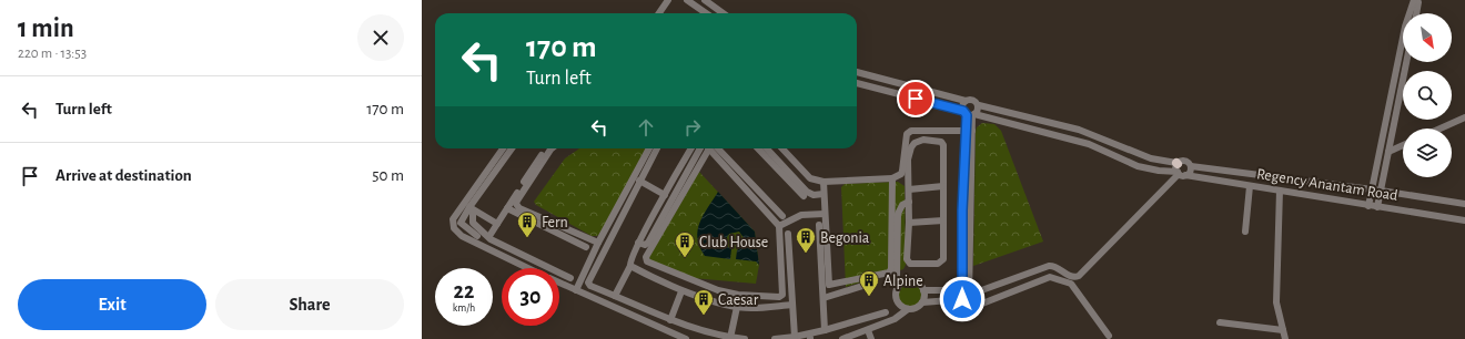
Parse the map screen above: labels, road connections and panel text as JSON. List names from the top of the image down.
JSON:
{
  "streets": {
    "street": ["Regency Anantam Road"]
  },
  "places": {
    "building": [
      "Fern",
      "Begonia",
      "Club House",
      "Alpine",
      "Caesar"
    ]
  },
  "north": "bottom right",
  "page": {
    "heading": ["1 min", "220 m · 13:53"],
    "turn": ["170 m", "Turn left"],
    "list": [
      {
        "name": "Turn left",
        "value": "170 m"
      },
      {
        "name": "Arrive at destination",
        "value": "50 m"
      }
    ],
    "speed": "22 km/h",
    "limit": "30",
    "buttons": ["Exit", "Share"]
  }
}
